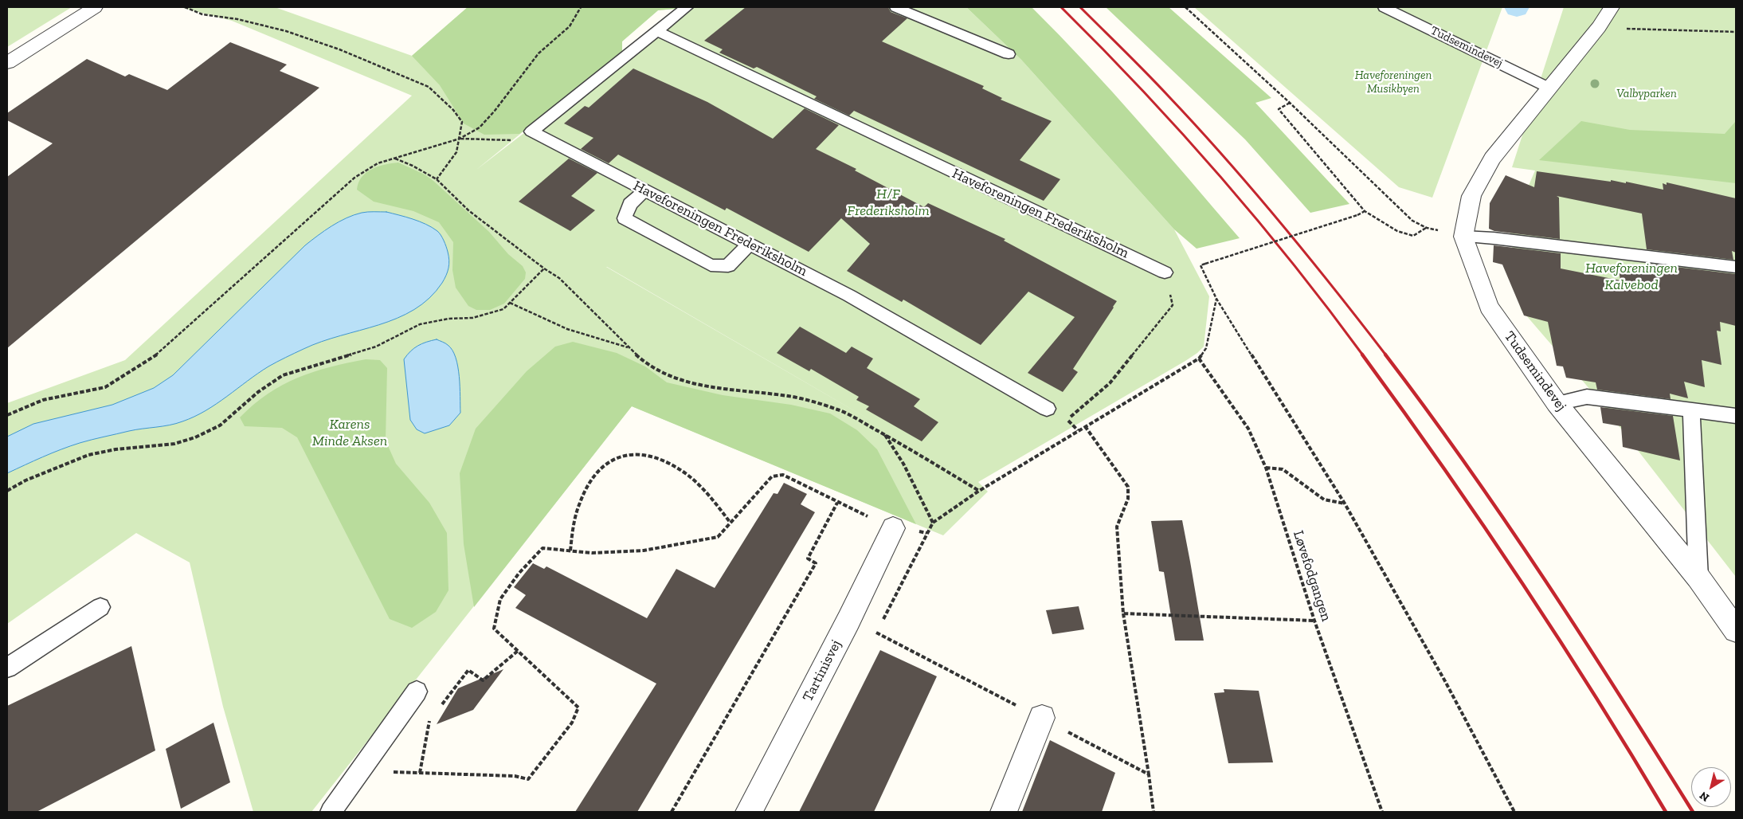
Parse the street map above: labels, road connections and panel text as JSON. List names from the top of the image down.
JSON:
{
  "streets": {
    "street": ["Tudsemindevej", "Tartinisvej"],
    "lane": ["Haveforeningen Frederiksholm"],
    "path": ["Løvefodgangen"]
  },
  "parks": [
    "Haveforeningen Musikbyen",
    "Valbyparken",
    "H/F Frederiksholm",
    "Haveforeningen Kalvebod",
    "Karens Minde Aksen"
  ],
  "north": "bottom left"
}
